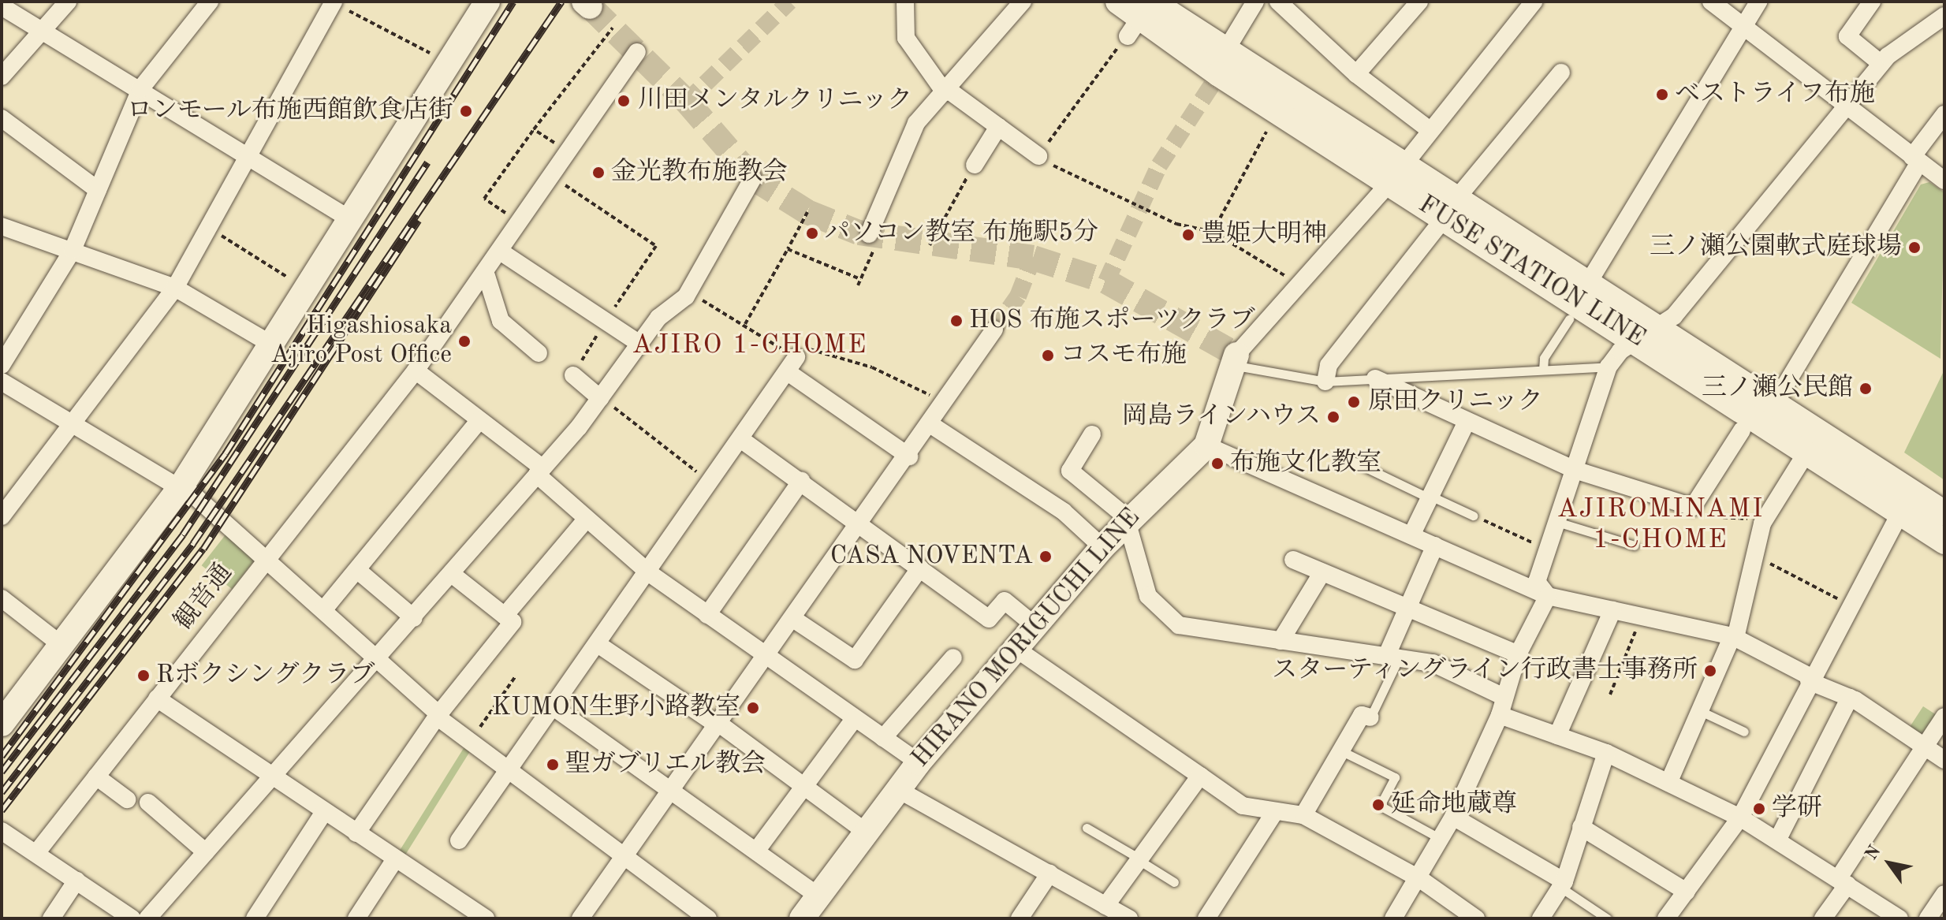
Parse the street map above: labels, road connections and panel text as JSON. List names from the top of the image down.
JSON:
{
  "streets": {
    "main road": ["FUSE STATION LINE", "HIRANO MORIGUCHI LINE"],
    "street": ["観音通"]
  },
  "districts": ["AJIRO 1-CHOME", "AJIROMINAMI 1-CHOME"],
  "places": [
    "ベストライフ布施",
    "川田メンタルクリニック",
    "ロンモール布施西館飲食店街",
    "金光教布施教会",
    "パソコン教室 布施駅5分",
    "豊姫大明神",
    "三ノ瀬公園軟式庭球場",
    "HOS 布施スポーツクラブ",
    "Higashiosaka Ajiro Post Office",
    "コスモ布施",
    "三ノ瀬公民館",
    "原田クリニック",
    "岡島ラインハウス",
    "布施文化教室",
    "CASA NOVENTA",
    "スターティングライン行政書士事務所",
    "Rボクシングクラブ",
    "KUMON生野小路教室",
    "聖ガブリエル教会",
    "延命地蔵尊",
    "学研"
  ],
  "north": "top left"
}
